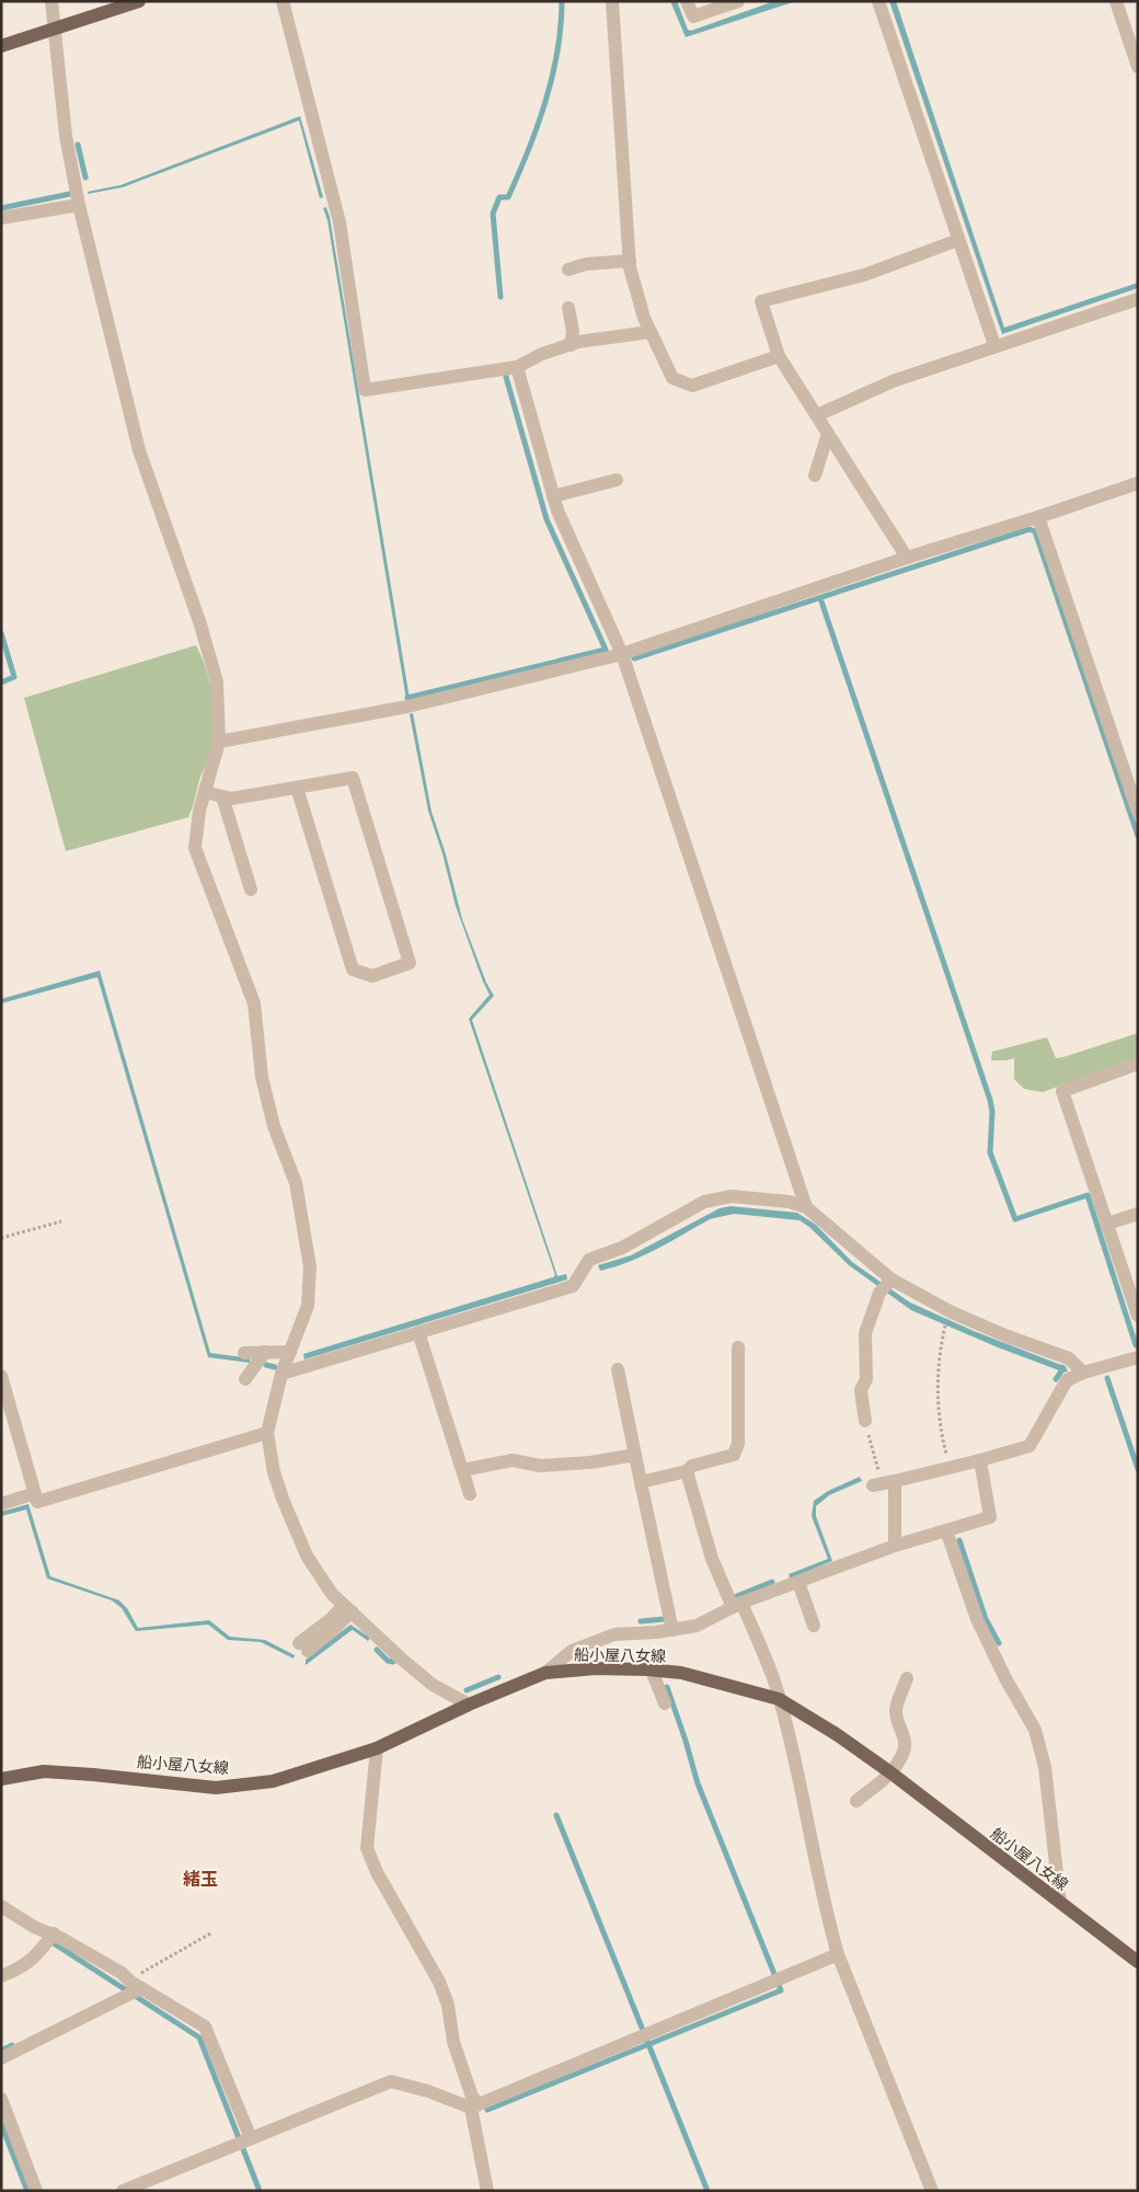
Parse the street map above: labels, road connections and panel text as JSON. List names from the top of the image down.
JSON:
{
  "streets": {
    "main road": ["船小屋八女線"]
  },
  "districts": ["緒玉"]
}
